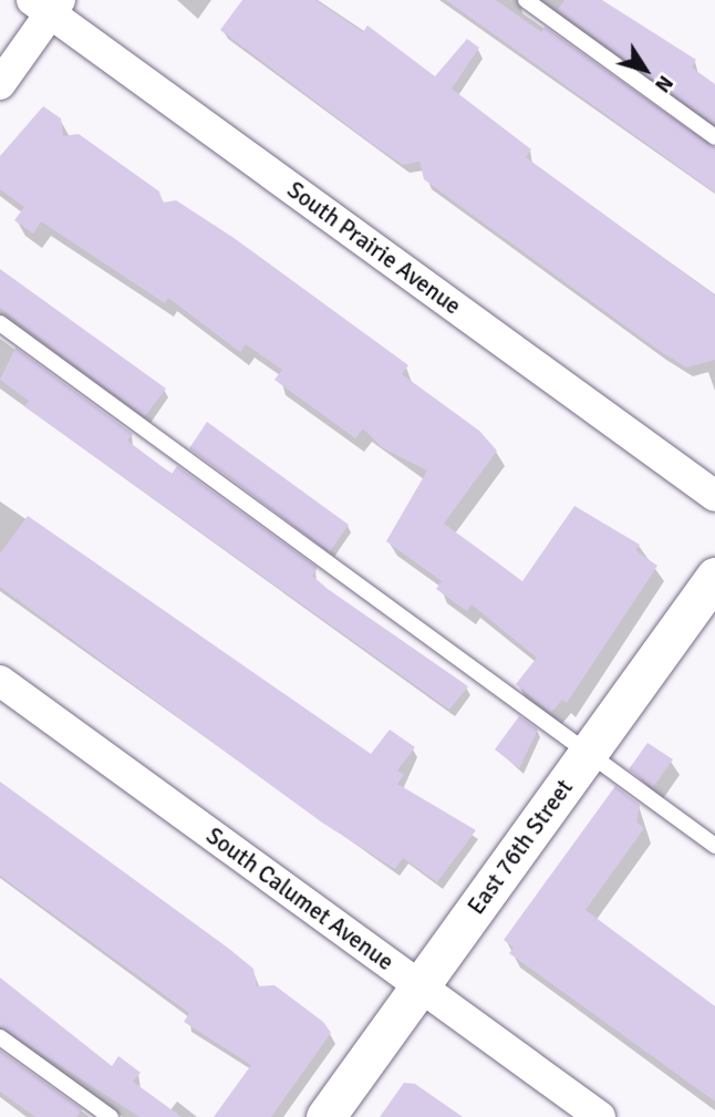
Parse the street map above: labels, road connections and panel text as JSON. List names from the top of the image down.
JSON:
{
  "streets": {
    "street": ["South Prairie Avenue", "East 76th Street", "South Calumet Avenue"]
  },
  "crossings": [
    ["East 76th Street", "South Calumet Avenue"]
  ],
  "north": "bottom right"
}
